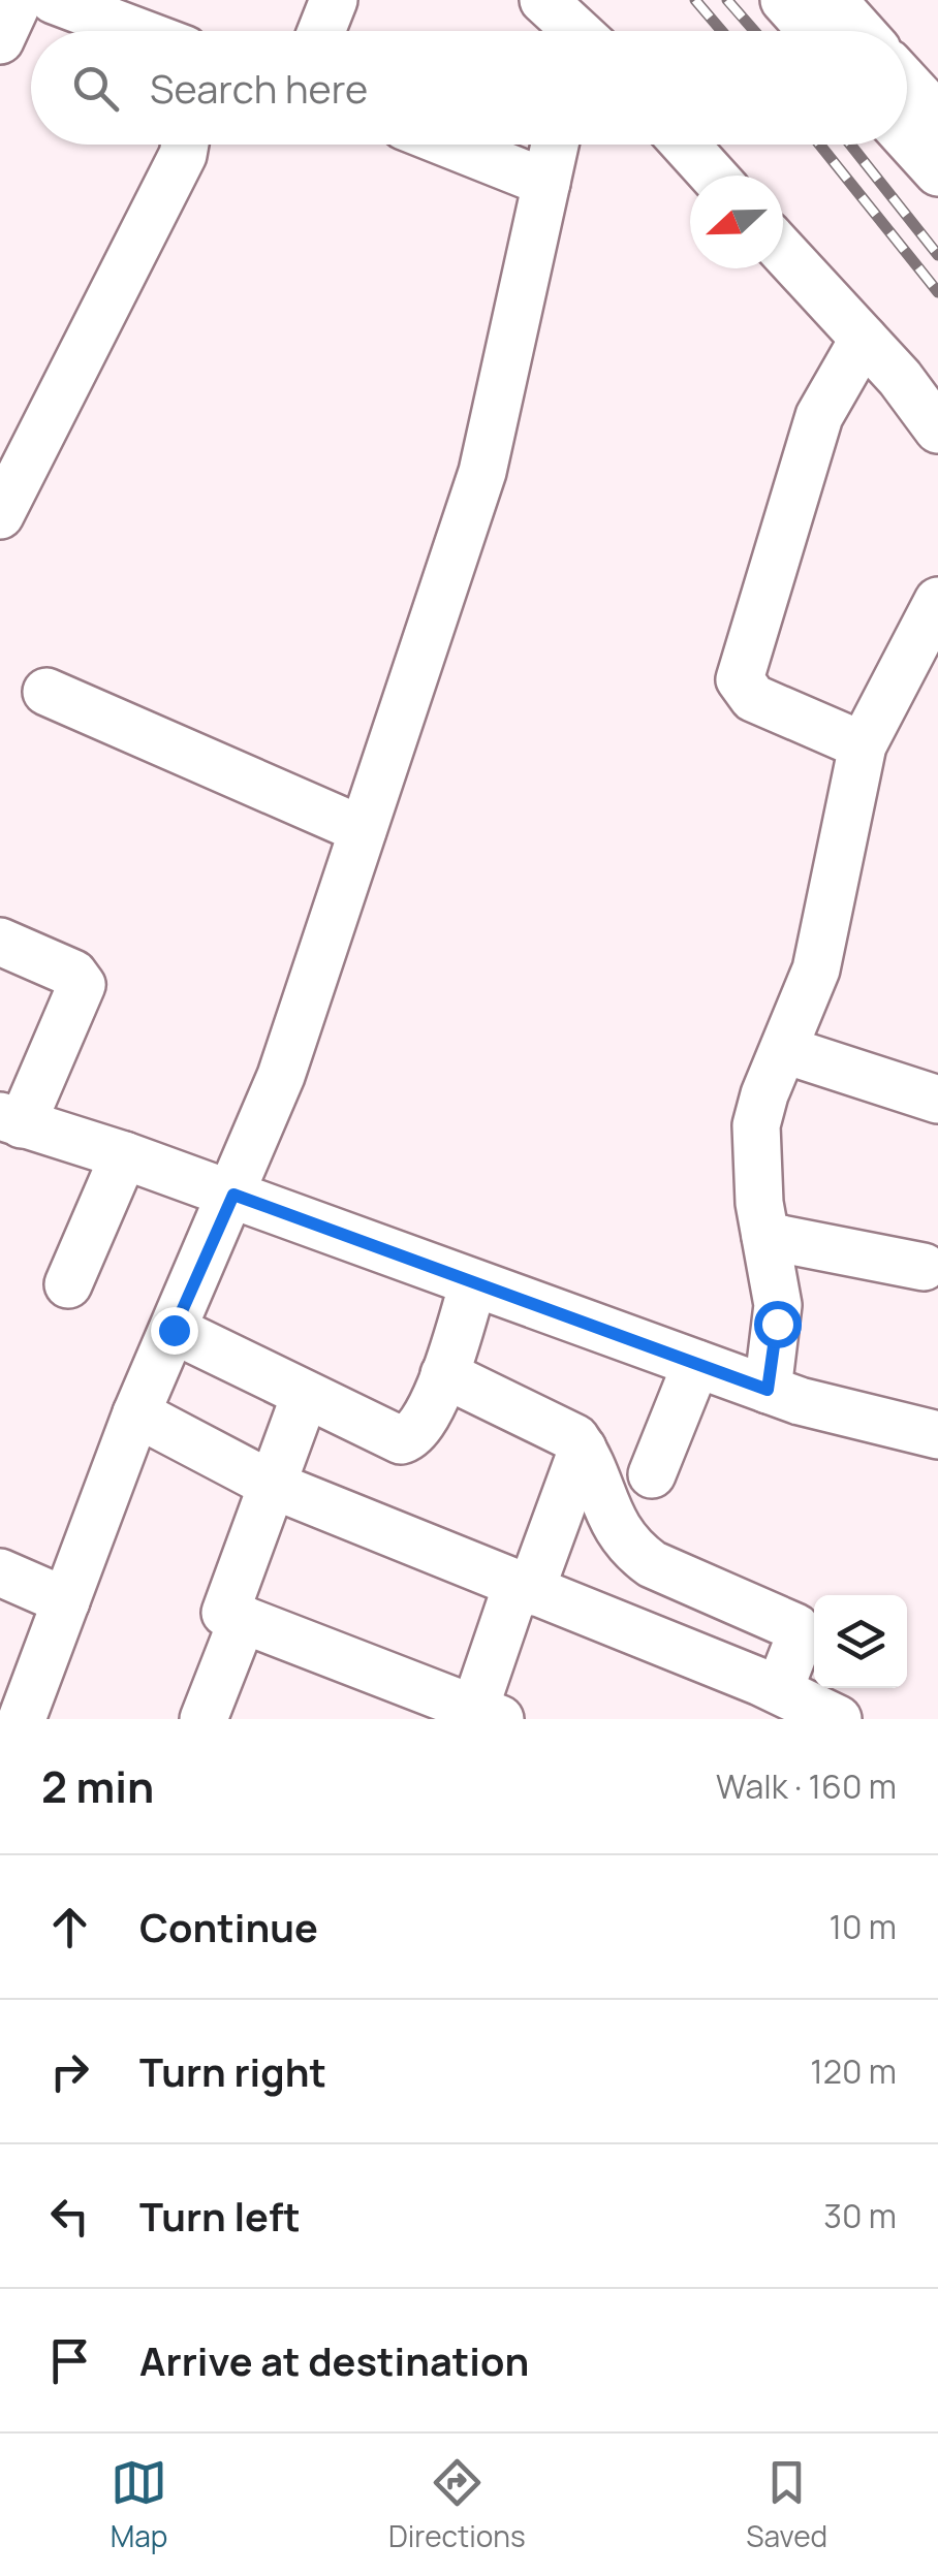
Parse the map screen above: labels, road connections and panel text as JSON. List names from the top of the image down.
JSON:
{
  "north": "left",
  "page": {
    "search": "Search here",
    "heading": ["2 min", "Walk · 160 m"],
    "list": [
      ["Continue", "10 m"],
      ["Turn right", "120 m"],
      ["Turn left", "30 m"],
      "Arrive at destination"
    ],
    "nav": ["Map", "Directions", "Saved"]
  }
}
